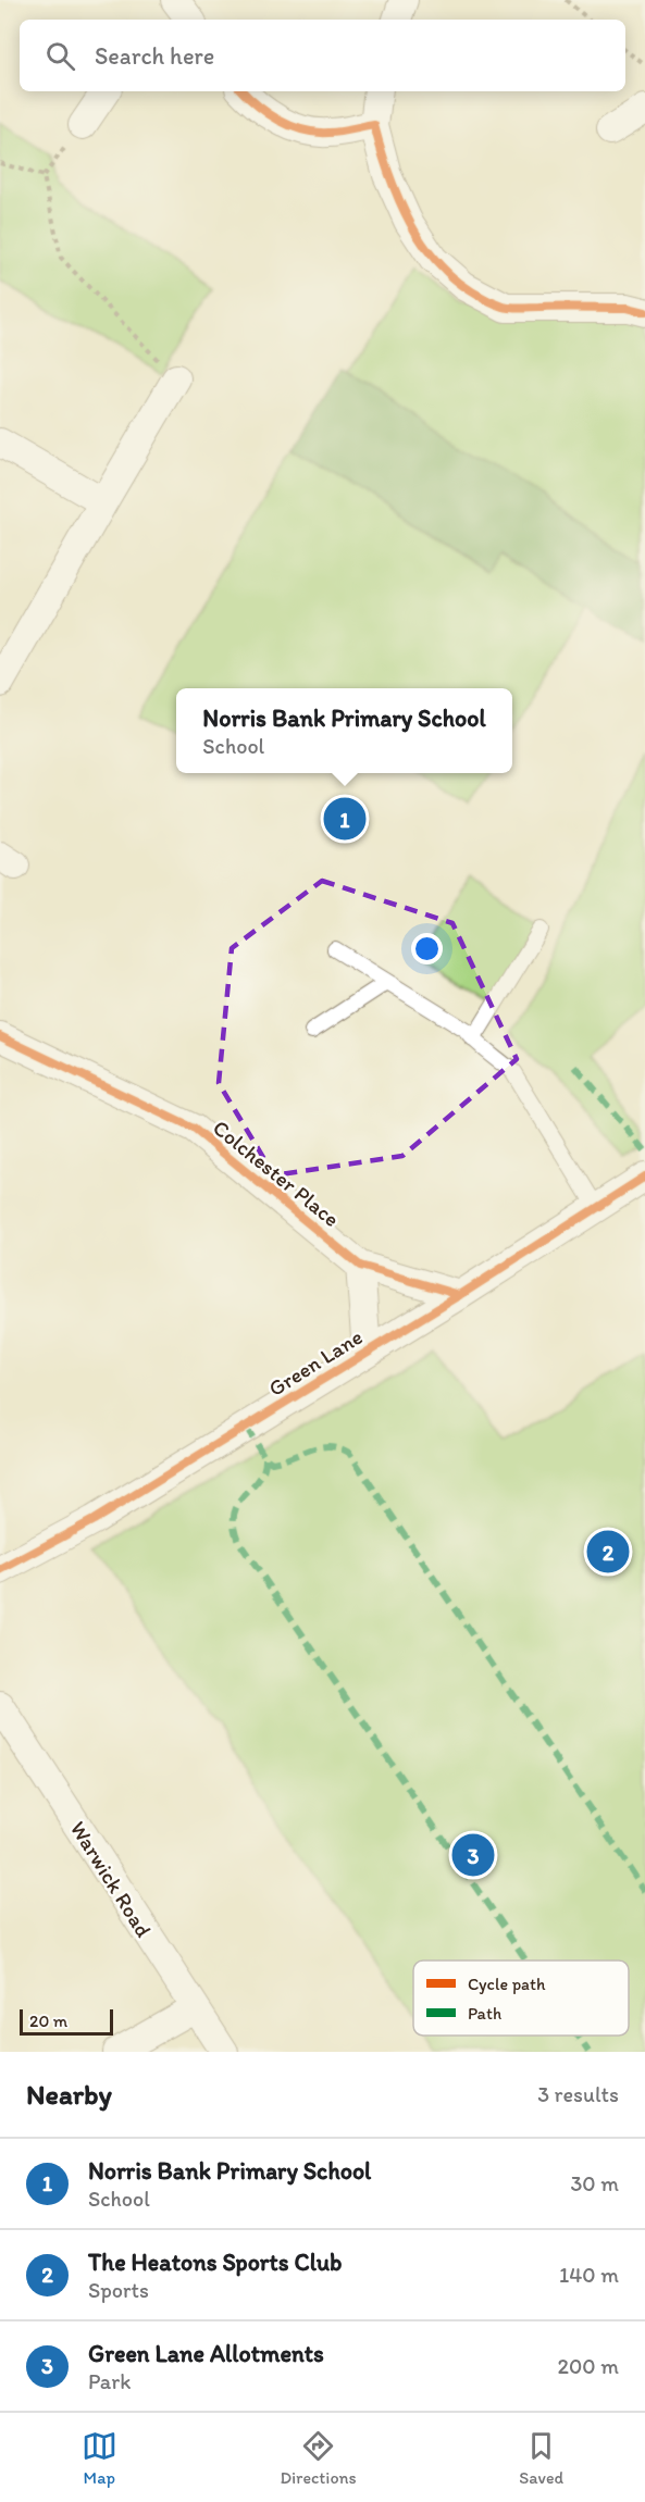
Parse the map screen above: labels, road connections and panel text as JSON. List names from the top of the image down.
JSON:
{
  "streets": {
    "street": ["Colchester Place", "Green Lane", "Warwick Road"]
  },
  "crossings": [
    ["Colchester Place", "Green Lane"]
  ],
  "legend": ["Cycle path", "Path"],
  "scale_bar": "20 m",
  "page": {
    "search": "Search here",
    "popup": ["Norris Bank Primary School", "School"],
    "pins": ["1", "2", "3"],
    "scale": "20 m",
    "heading": ["Nearby", "3 results"],
    "list": [
      {
        "mark": "1",
        "name": "Norris Bank Primary School",
        "note": "School",
        "value": "30 m"
      },
      {
        "mark": "2",
        "name": "The Heatons Sports Club",
        "note": "Sports",
        "value": "140 m"
      },
      {
        "mark": "3",
        "name": "Green Lane Allotments",
        "note": "Park",
        "value": "200 m"
      }
    ],
    "nav": ["Map", "Directions", "Saved"]
  }
}
